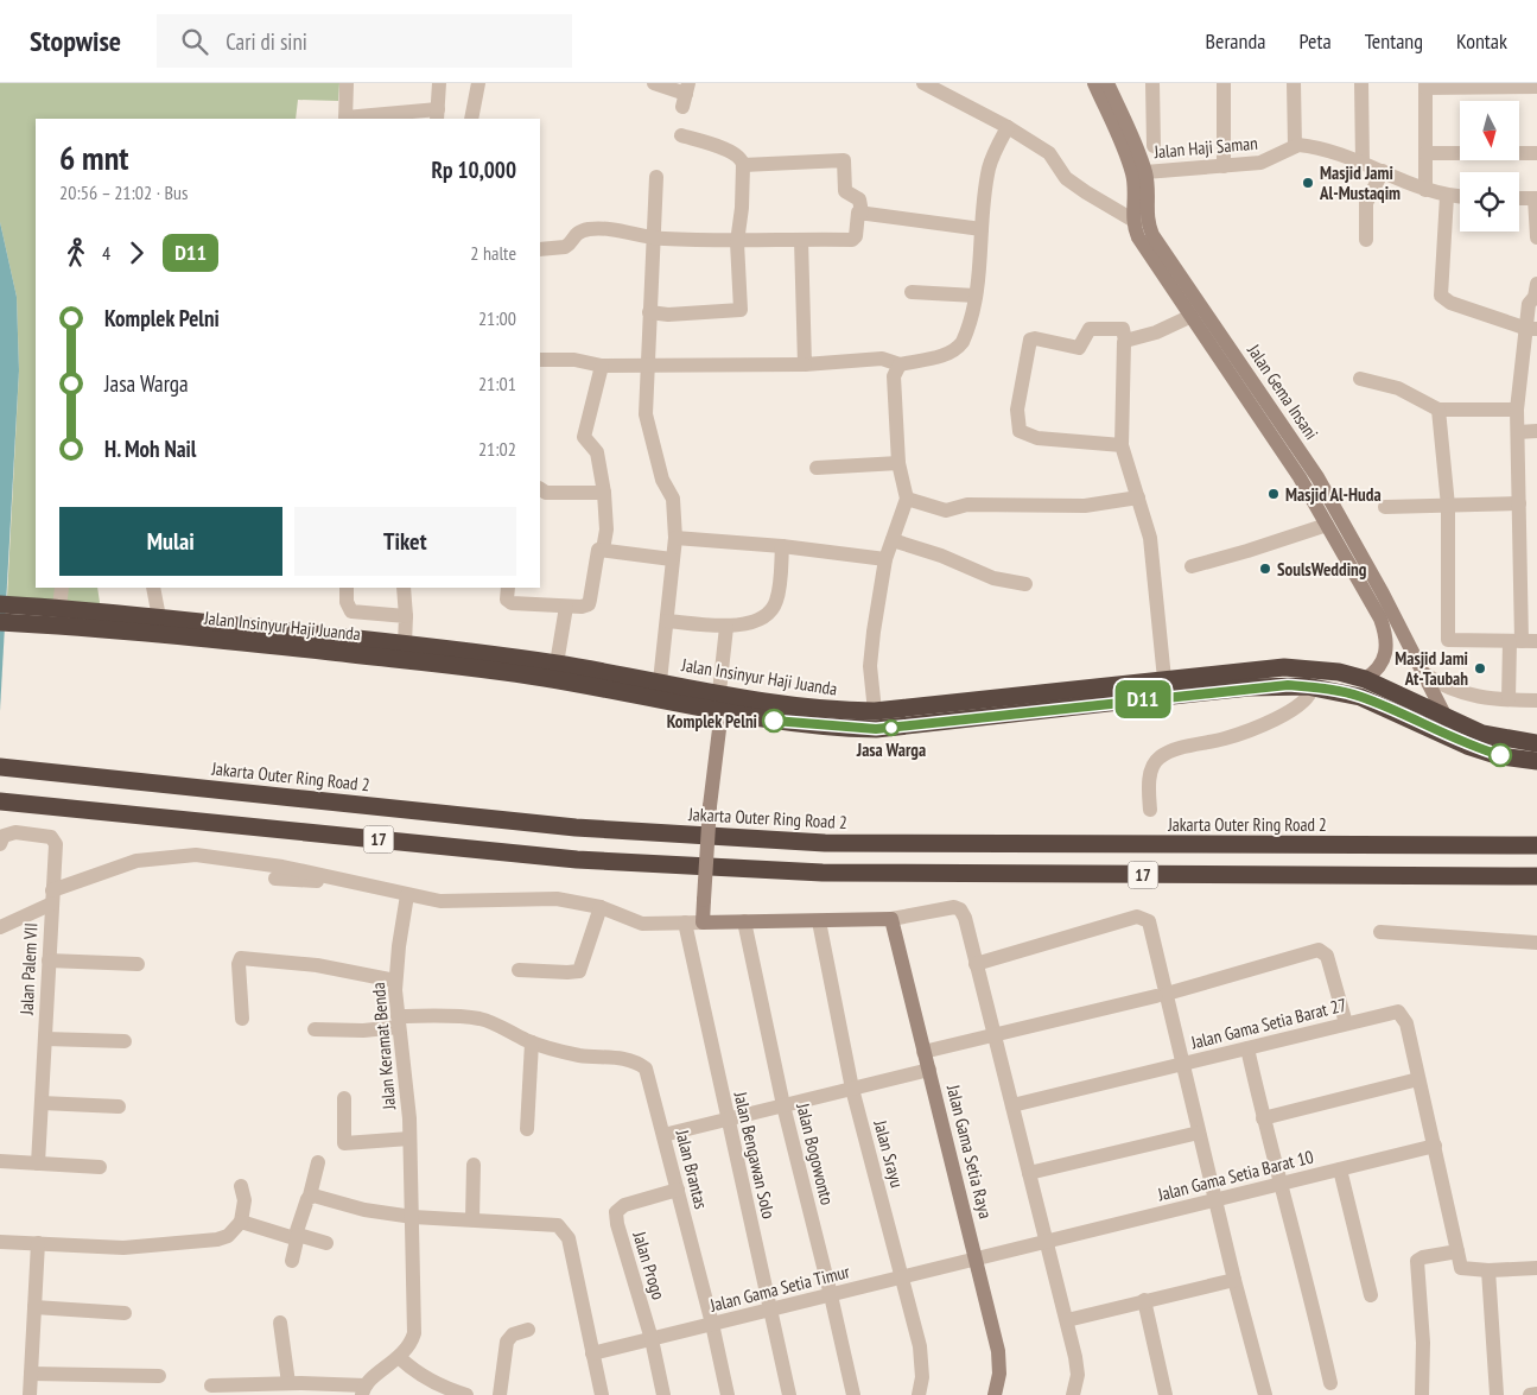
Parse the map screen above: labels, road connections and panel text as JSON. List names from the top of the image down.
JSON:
{
  "streets": {
    "highway": ["Jalan Insinyur Haji Juanda", "Jakarta Outer Ring Road 2", "17"],
    "street": [
      "Jalan Haji Saman",
      "Jalan Gema Insani",
      "Jalan Palem VII",
      "Jalan Gama Setia Barat 27",
      "Jalan Keramat Benda",
      "Jalan Gama Setia Raya",
      "Jalan Bogowonto",
      "Jalan Srayu",
      "Jalan Bengawan Solo",
      "Jalan Brantas",
      "Jalan Gama Setia Barat 10",
      "Jalan Progo",
      "Jalan Gama Setia Timur"
    ]
  },
  "crossings": [
    ["Jalan Gema Insani", "Jalan Insinyur Haji Juanda"],
    ["Jalan Gama Setia Barat 27", "Jalan Gama Setia Barat 10"],
    ["Jalan Gama Setia Raya", "Jalan Gama Setia Barat 10"],
    ["Jalan Gama Setia Raya", "Jalan Gama Setia Timur"],
    ["Jalan Bogowonto", "Jalan Gama Setia Timur"],
    ["Jalan Srayu", "Jalan Gama Setia Timur"],
    ["Jalan Bengawan Solo", "Jalan Gama Setia Timur"],
    ["Jalan Brantas", "Jalan Progo"],
    ["Jalan Brantas", "Jalan Gama Setia Timur"],
    ["Jalan Gama Setia Barat 10", "Jalan Gama Setia Timur"],
    ["Jalan Progo", "Jalan Gama Setia Timur"]
  ],
  "places": [
    "Masjid Jami Al-Mustaqim",
    "Masjid Al-Huda",
    "SoulsWedding",
    "Masjid Jami At-Taubah",
    "Komplek Pelni",
    "Jasa Warga"
  ],
  "lines": ["bus line D11"],
  "north": "bottom",
  "page": {
    "header": "Stopwise",
    "search": "Cari di sini",
    "nav": [
      "Beranda",
      "Peta",
      "Tentang",
      "Kontak"
    ],
    "on_map": "D11",
    "heading": ["6 mnt", "20:56 – 21:02 · Bus", "Rp 10,000"],
    "legs": ["4", "D11", "2 halte"],
    "list": [
      {
        "name": "Komplek Pelni",
        "value": "21:00"
      },
      {
        "name": "Jasa Warga",
        "value": "21:01"
      },
      {
        "name": "H. Moh Nail",
        "value": "21:02"
      }
    ],
    "buttons": ["Mulai", "Tiket"]
  }
}
